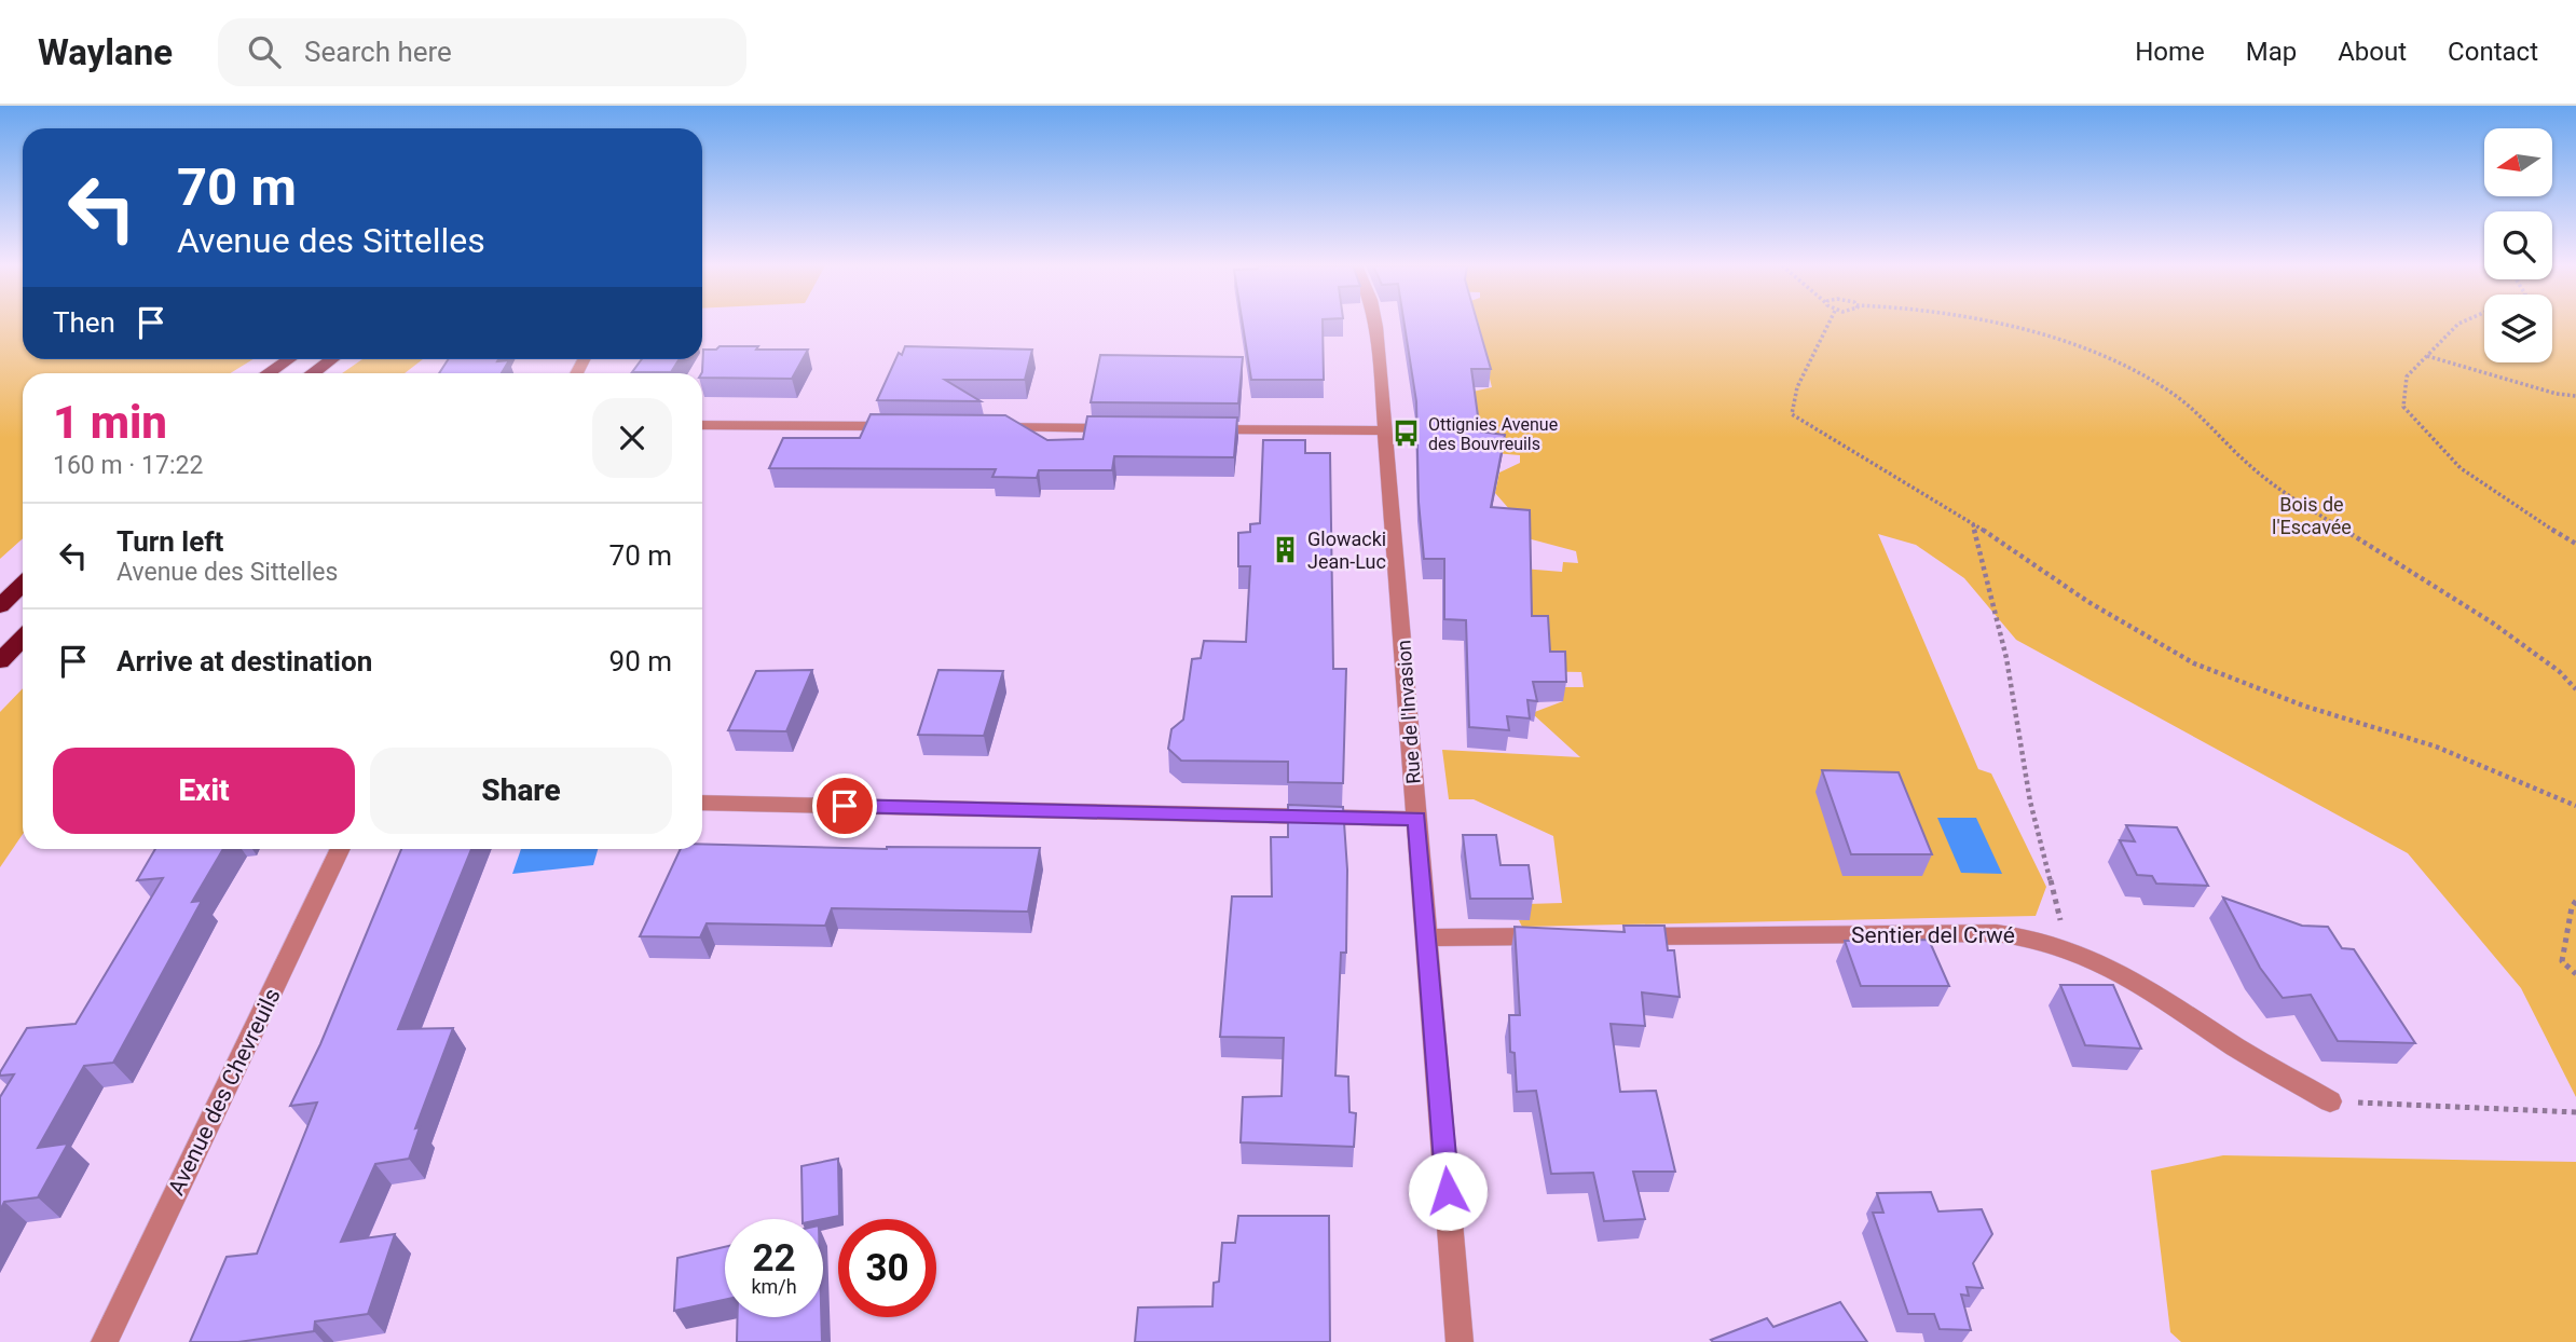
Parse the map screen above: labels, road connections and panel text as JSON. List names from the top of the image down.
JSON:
{
  "streets": {
    "street": ["Rue de l'Invasion", "Sentier del Crwé", "Avenue des Chevreuils"]
  },
  "parks": ["Bois de l'Escavée"],
  "places": {
    "bus stop": ["Ottignies Avenue des Bouvreuils"],
    "building": ["Glowacki Jean-Luc"]
  },
  "north": "left",
  "page": {
    "header": "Waylane",
    "search": "Search here",
    "nav": [
      "Home",
      "Map",
      "About",
      "Contact"
    ],
    "turn": ["70 m", "Avenue des Sittelles"],
    "then": "Then",
    "heading": ["1 min", "160 m · 17:22"],
    "list": [
      {
        "name": "Turn left",
        "note": "Avenue des Sittelles",
        "value": "70 m"
      },
      {
        "name": "Arrive at destination",
        "value": "90 m"
      }
    ],
    "buttons": ["Exit", "Share"],
    "speed": "22 km/h",
    "limit": "30"
  }
}
